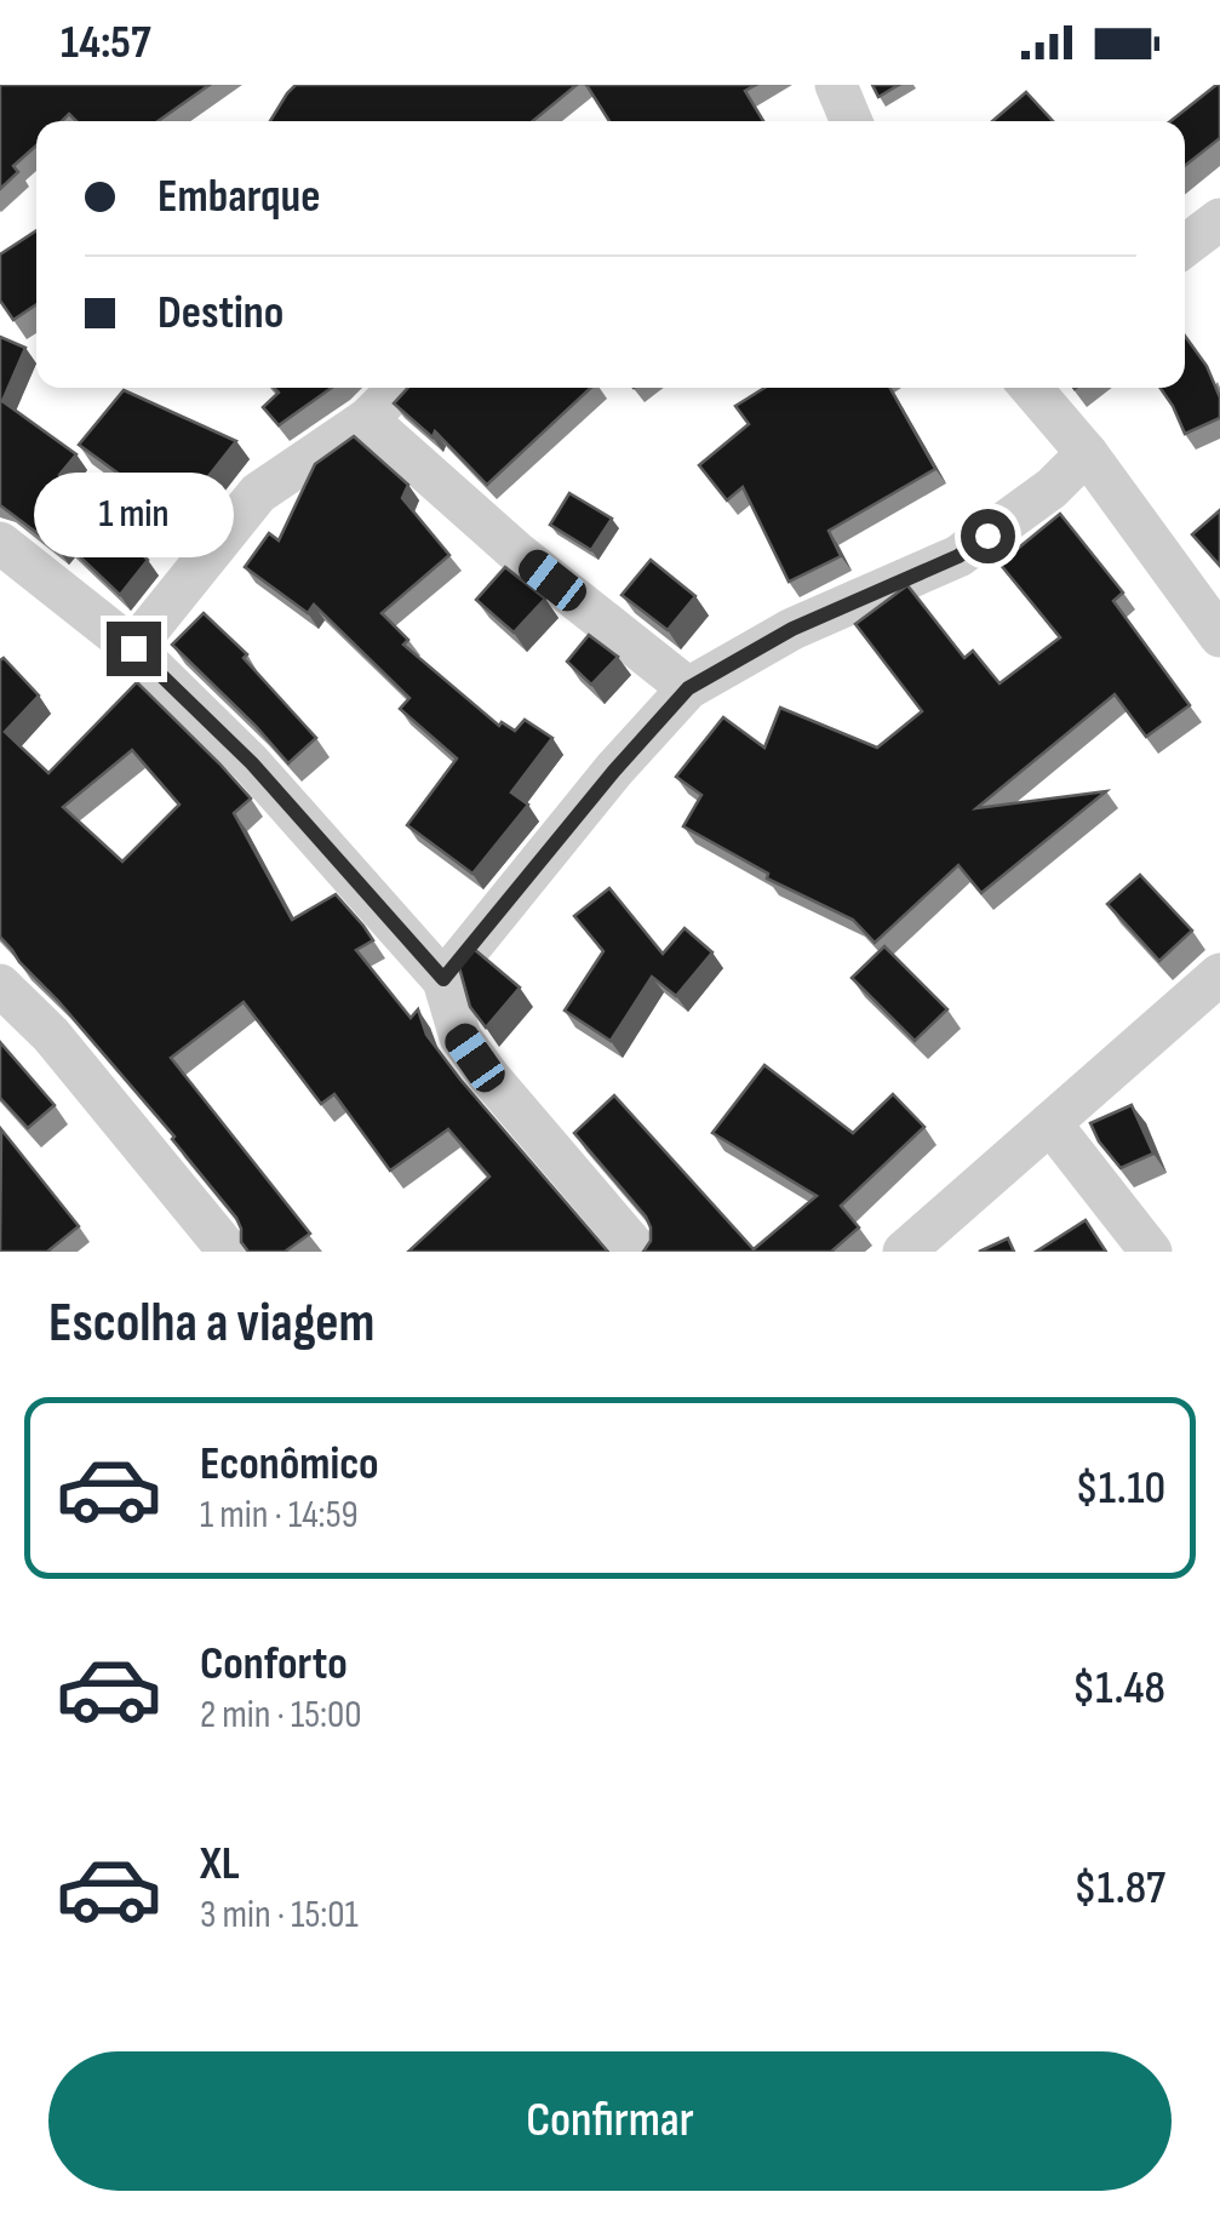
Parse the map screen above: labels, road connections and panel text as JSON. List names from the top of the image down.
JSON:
{
  "page": {
    "status": "14:57",
    "banner": ["Embarque", "Destino"],
    "bubble": "1 min",
    "heading": "Escolha a viagem",
    "list": [
      {
        "name": "Econômico",
        "note": "1 min · 14:59",
        "value": "$1.10"
      },
      {
        "name": "Conforto",
        "note": "2 min · 15:00",
        "value": "$1.48"
      },
      {
        "name": "XL",
        "note": "3 min · 15:01",
        "value": "$1.87"
      }
    ],
    "buttons": "Confirmar"
  }
}
